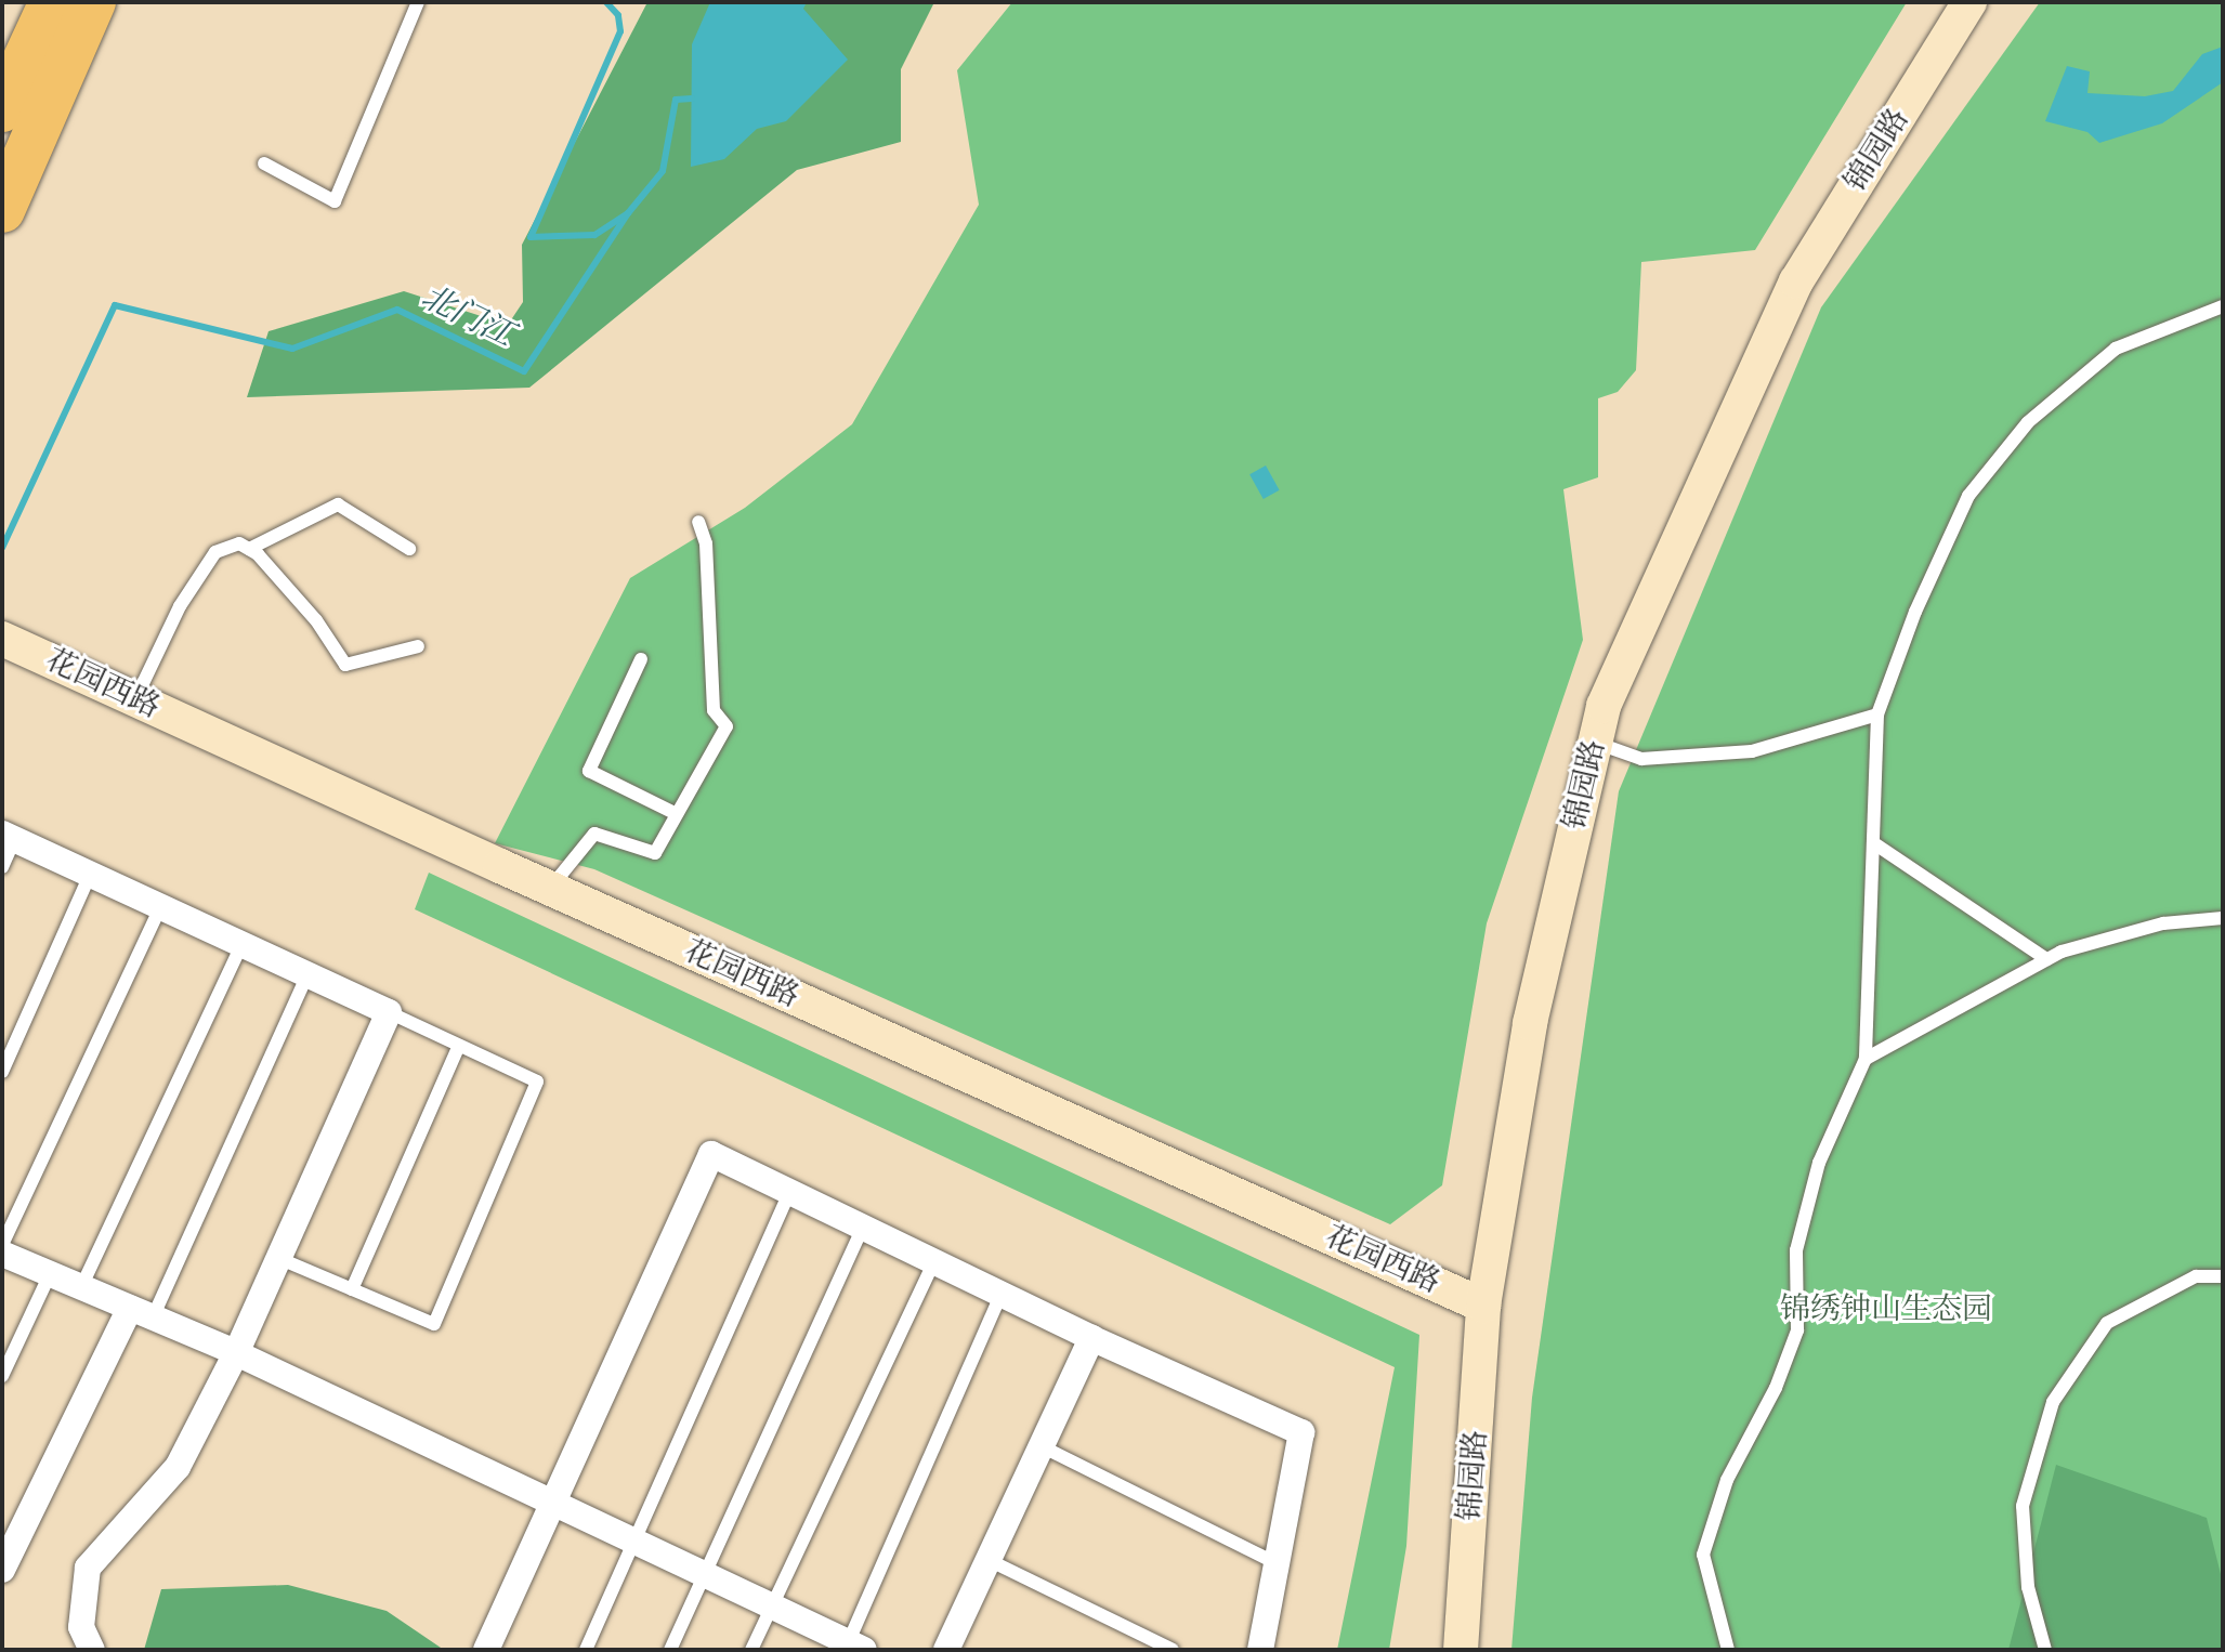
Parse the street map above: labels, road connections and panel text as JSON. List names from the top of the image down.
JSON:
{
  "streets": {
    "street": ["锦园路", "花园西路"]
  },
  "crossings": [
    ["锦园路", "花园西路"]
  ],
  "water": ["北门江"],
  "parks": ["锦绣钟山生态园"]
}
